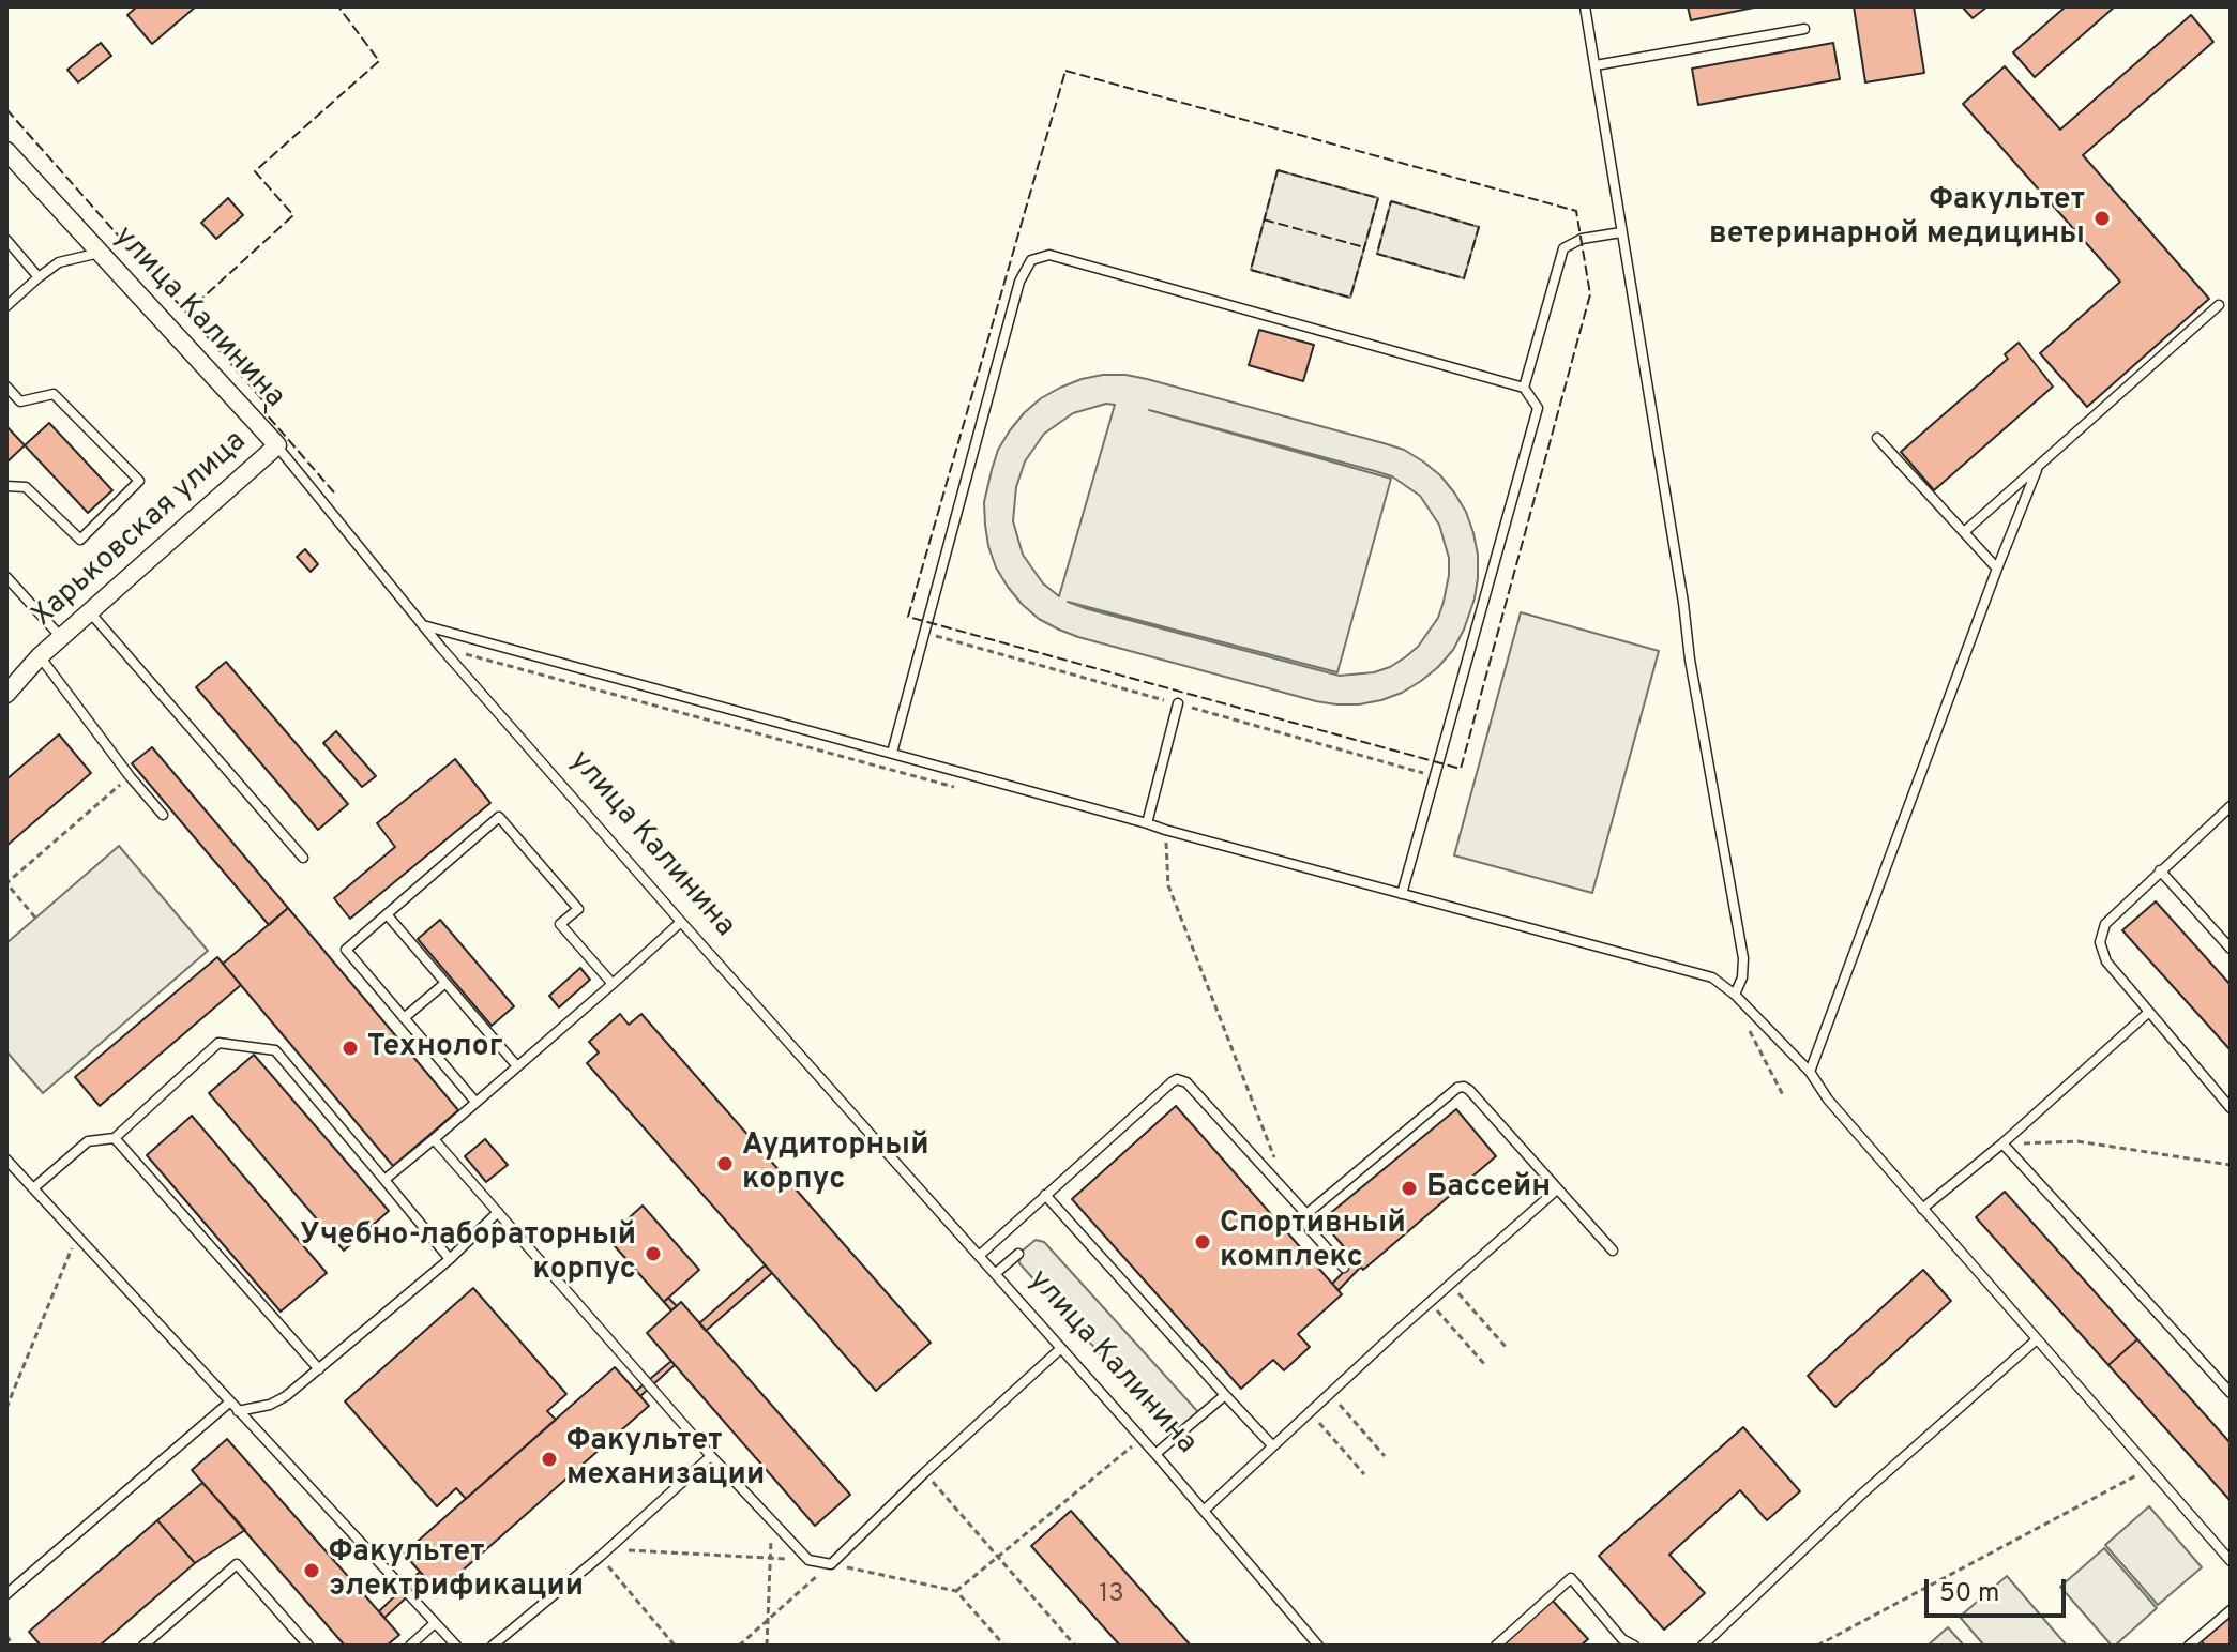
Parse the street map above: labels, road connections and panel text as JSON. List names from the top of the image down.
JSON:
{
  "streets": {
    "street": ["улица Калинина", "Харьковская улица"]
  },
  "crossings": [
    ["улица Калинина", "Харьковская улица"]
  ],
  "places": [
    "Факультет ветеринарной медицины",
    "Технолог",
    "Аудиторный корпус",
    "Бассейн",
    "Спортивный комплекс",
    "Учебно-лабораторный корпус",
    "Факультет механизации",
    "Факультет электрификации"
  ],
  "house_numbers": ["13"],
  "scale_bar": "50 m"
}
